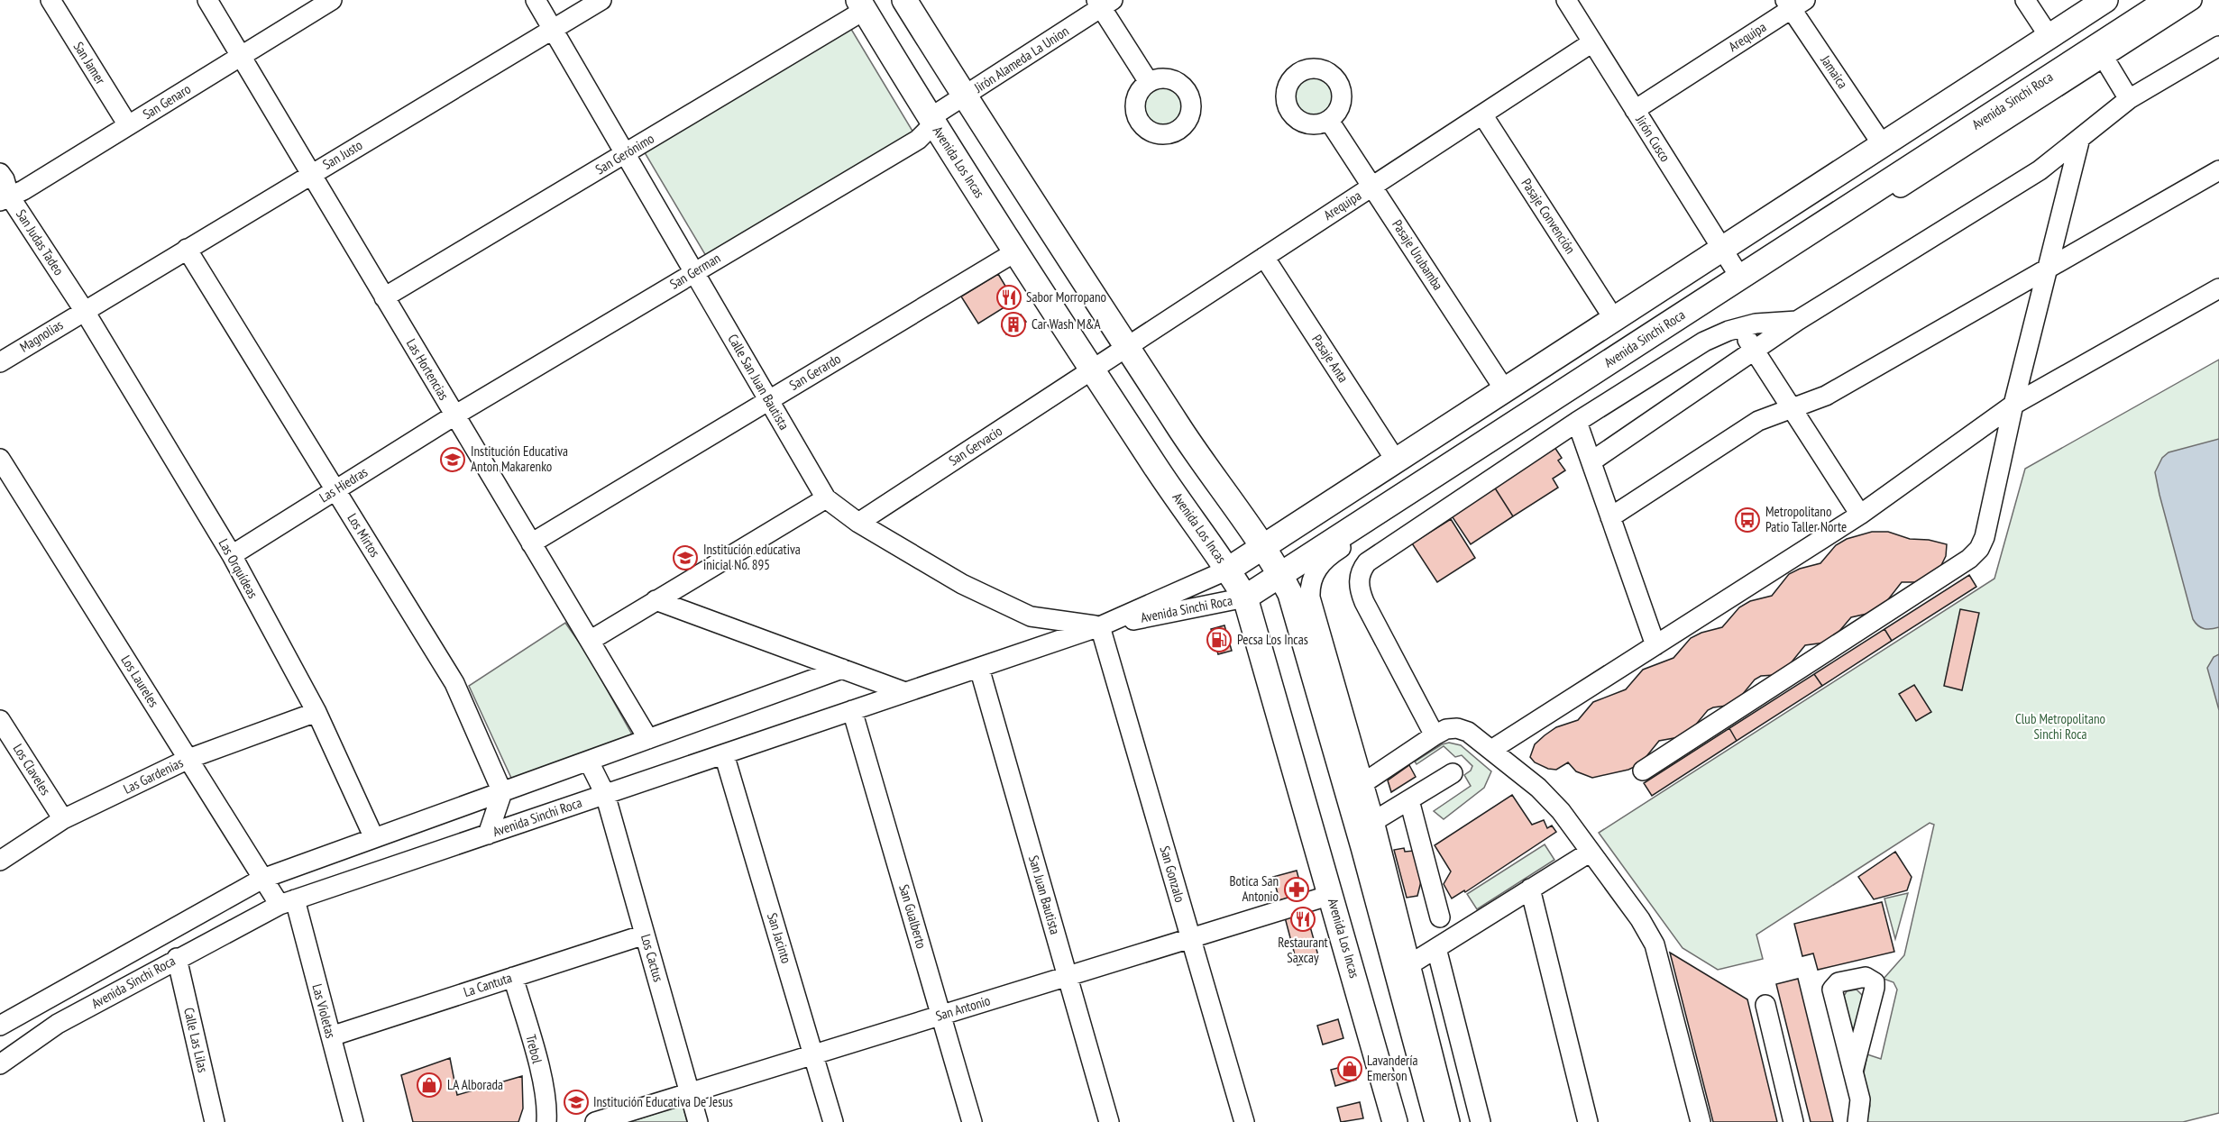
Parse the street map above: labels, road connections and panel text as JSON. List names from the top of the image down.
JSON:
{
  "streets": {
    "main road": ["Avenida Sinchi Roca", "Avenida Los Incas"],
    "street": [
      "Arequipa",
      "Jirón Alameda La Union",
      "San Jamer",
      "Jamaica",
      "San Genaro",
      "Jirón Cusco",
      "San Gerónimo",
      "San Justo",
      "Pasaje Convención",
      "San Judas Tadeo",
      "Pasaje Urubamba",
      "San German",
      "Magnolias",
      "Pasaje Anta",
      "Las Hortencias",
      "San Gerardo",
      "Calle San Juan Bautista",
      "San Gervacio",
      "Las Hiedras",
      "Los Mirtos",
      "Las Orquídeas",
      "Los Laureles",
      "Los Claveles",
      "Las Gardenias",
      "San Gonzalo",
      "San Juan Bautista",
      "San Gualberto",
      "San Jacinto",
      "Los Cactus",
      "La Cantuta",
      "San Antonio",
      "Las Violetas",
      "Calle Las Lilas",
      "Trebol"
    ]
  },
  "crossings": [
    ["Arequipa", "Jamaica"],
    ["Arequipa", "Jirón Cusco"],
    ["Arequipa", "Avenida Los Incas"],
    ["Arequipa", "Pasaje Convención"],
    ["Arequipa", "Pasaje Urubamba"],
    ["Arequipa", "Pasaje Anta"],
    ["Arequipa", "San Gervacio"],
    ["Jirón Alameda La Union", "Avenida Los Incas"],
    ["Jirón Alameda La Union", "San German"],
    ["San Jamer", "San Genaro"],
    ["Jamaica", "Avenida Sinchi Roca"],
    ["Avenida Sinchi Roca", "Jirón Cusco"],
    ["Avenida Sinchi Roca", "Avenida Los Incas"],
    ["Avenida Sinchi Roca", "Pasaje Convención"],
    ["Avenida Sinchi Roca", "Pasaje Urubamba"],
    ["Avenida Sinchi Roca", "Pasaje Anta"],
    ["Avenida Sinchi Roca", "Calle San Juan Bautista"],
    ["Avenida Sinchi Roca", "Los Laureles"],
    ["Avenida Sinchi Roca", "San Gonzalo"],
    ["Avenida Sinchi Roca", "San Juan Bautista"],
    ["Avenida Sinchi Roca", "San Gualberto"],
    ["Avenida Sinchi Roca", "San Jacinto"],
    ["Avenida Sinchi Roca", "Los Cactus"],
    ["Avenida Sinchi Roca", "Las Violetas"],
    ["Avenida Sinchi Roca", "Calle Las Lilas"],
    ["San Genaro", "San Judas Tadeo"],
    ["San Genaro", "Las Hortencias"],
    ["San Gerónimo", "Avenida Los Incas"],
    ["San Gerónimo", "Las Hortencias"],
    ["San Gerónimo", "Calle San Juan Bautista"],
    ["San Justo", "San Judas Tadeo"],
    ["San Justo", "Magnolias"],
    ["San Justo", "Las Hortencias"],
    ["San Justo", "Calle San Juan Bautista"],
    ["San Justo", "Los Mirtos"],
    ["San Justo", "Las Orquídeas"],
    ["Avenida Los Incas", "San German"],
    ["Avenida Los Incas", "San Gerardo"],
    ["Avenida Los Incas", "San Gervacio"],
    ["Avenida Los Incas", "San Antonio"],
    ["San Judas Tadeo", "Magnolias"],
    ["San Judas Tadeo", "Las Orquídeas"],
    ["San German", "Las Hortencias"],
    ["San German", "Calle San Juan Bautista"],
    ["San German", "Las Hiedras"],
    ["Magnolias", "Las Orquídeas"],
    ["Las Hortencias", "San Gerardo"],
    ["Las Hortencias", "Las Hiedras"],
    ["San Gerardo", "Calle San Juan Bautista"],
    ["Calle San Juan Bautista", "San Gervacio"],
    ["Calle San Juan Bautista", "San Gonzalo"],
    ["Las Hiedras", "Los Mirtos"],
    ["Las Hiedras", "Las Orquídeas"],
    ["Las Orquídeas", "Las Gardenias"],
    ["Los Laureles", "Las Gardenias"],
    ["Los Laureles", "Las Violetas"],
    ["Los Claveles", "Las Gardenias"],
    ["San Gonzalo", "San Antonio"],
    ["San Juan Bautista", "San Antonio"],
    ["San Gualberto", "San Antonio"],
    ["San Jacinto", "San Antonio"],
    ["Los Cactus", "La Cantuta"],
    ["Los Cactus", "San Antonio"],
    ["La Cantuta", "Las Violetas"],
    ["La Cantuta", "Trebol"]
  ],
  "parks": ["Club Metropolitano Sinchi Roca"],
  "places": {
    "restaurant": ["Sabor Morropano", "Restaurant Saxcay"],
    "building": ["Car Wash M&A"],
    "school or university": ["Institución Educativa Anton Makarenko", "Institución educativa inicial No. 895", "Institución Educativa De Jesus"],
    "bus stop": ["Metropolitano Patio Taller Norte"],
    "fuel station": ["Pecsa Los Incas"],
    "pharmacy": ["Botica San Antonio"],
    "shop": ["Lavandería Emerson", "LA Alborada"]
  }
}
